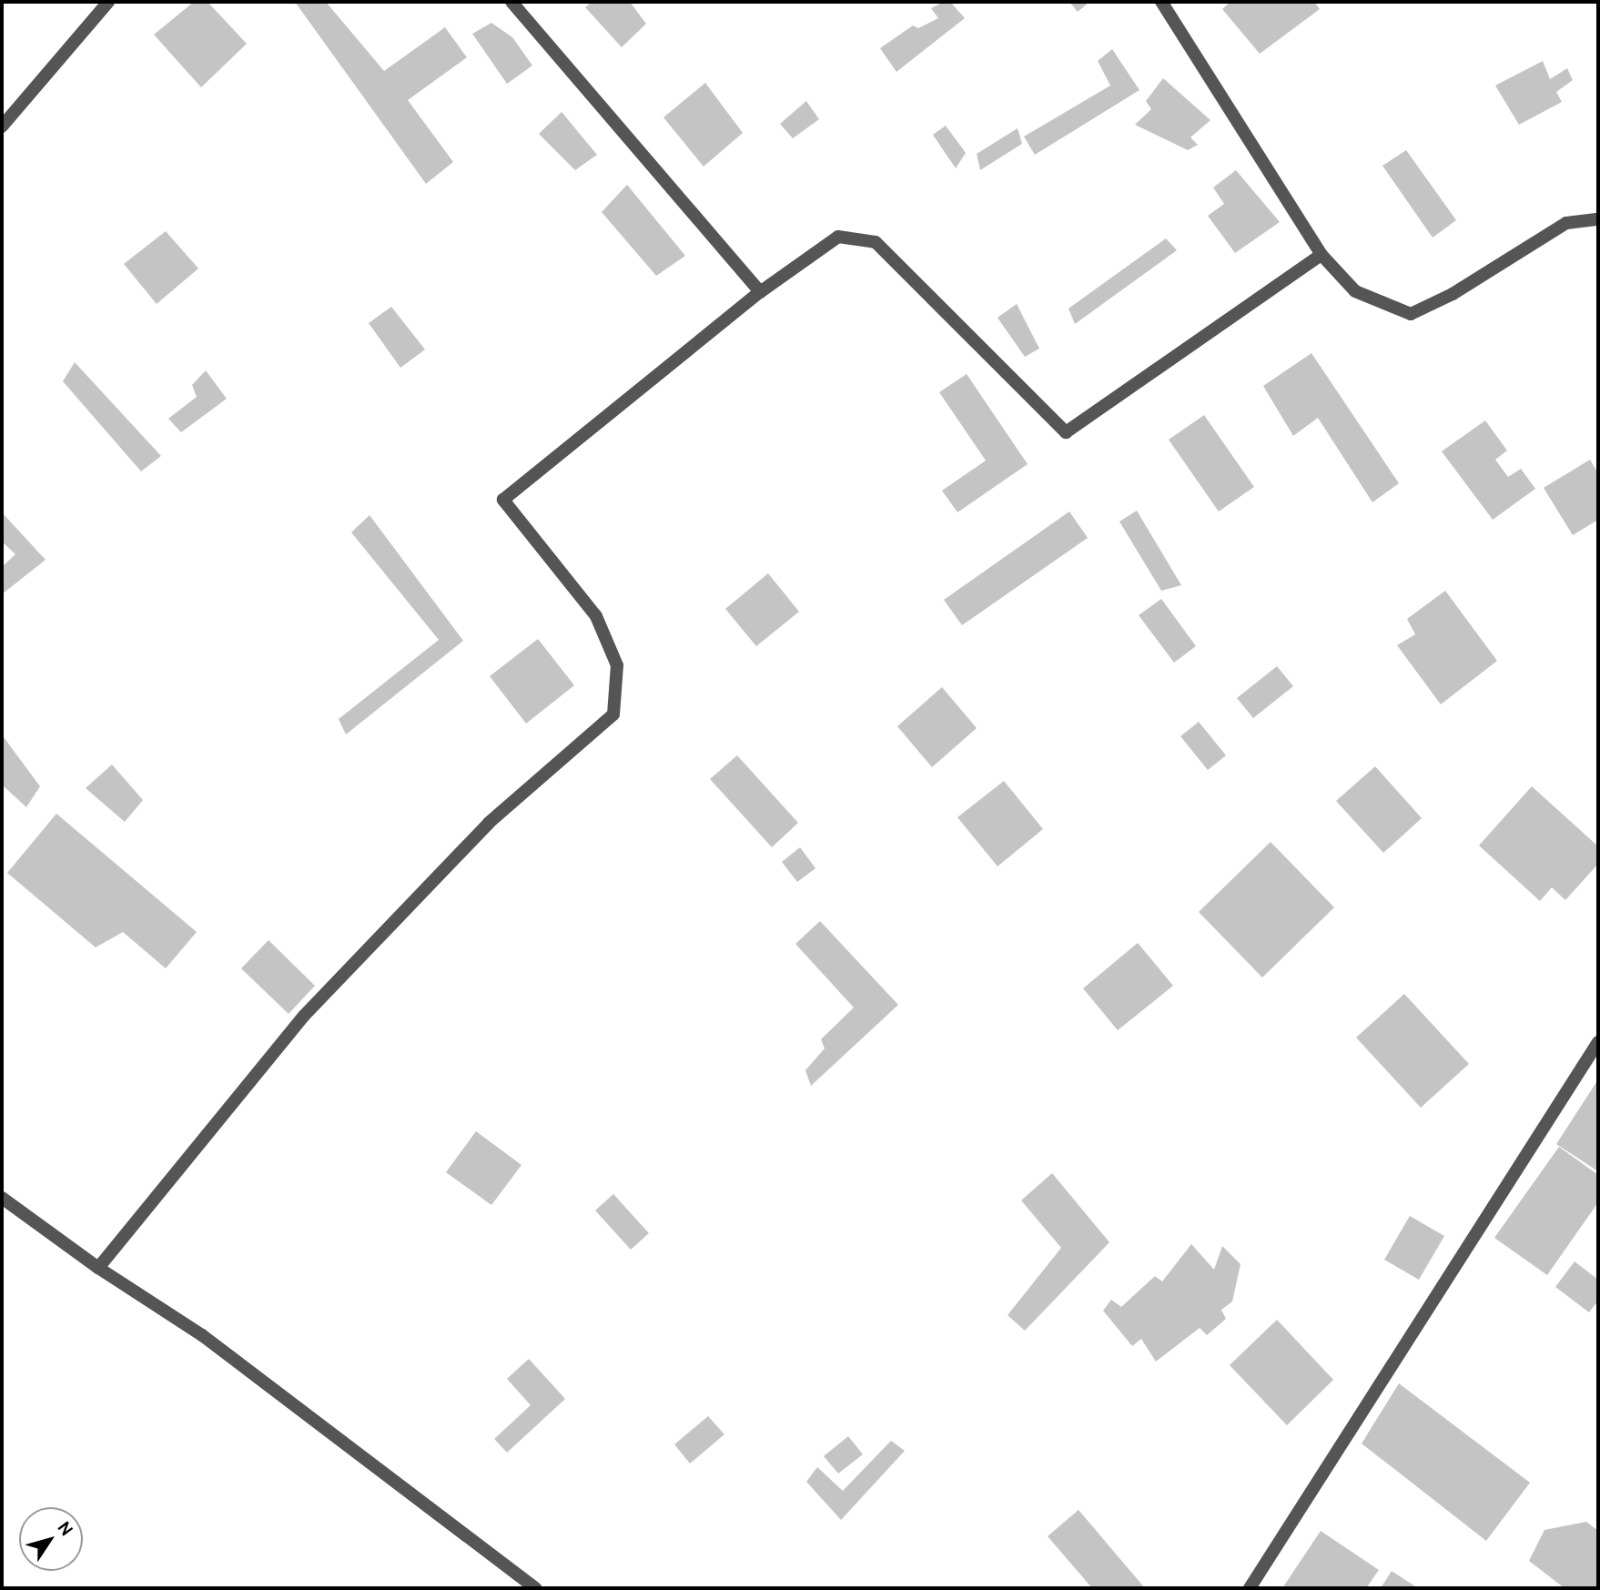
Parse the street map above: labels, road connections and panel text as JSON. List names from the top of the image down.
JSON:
{
  "north": "top right"
}
